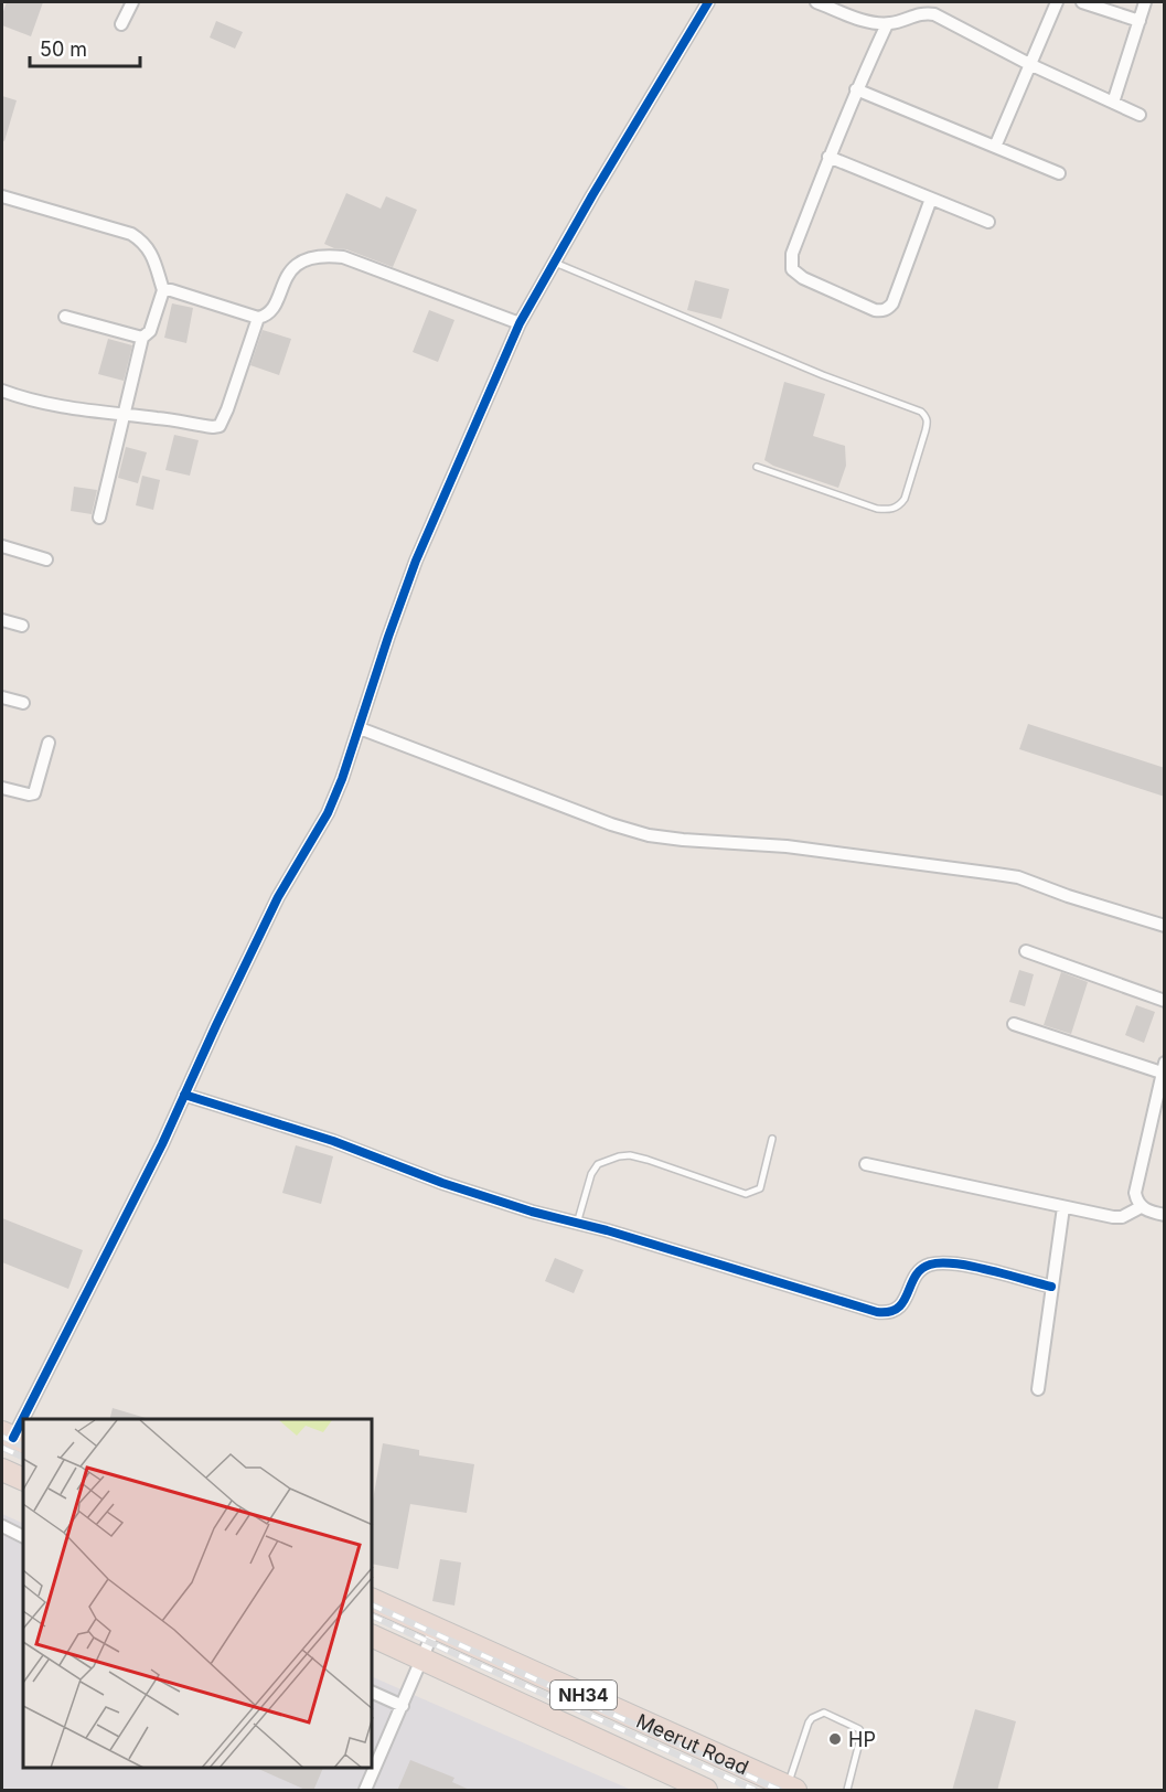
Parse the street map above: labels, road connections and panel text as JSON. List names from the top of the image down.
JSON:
{
  "streets": {
    "highway": ["NH34", "Meerut Road"]
  },
  "places": ["HP"],
  "scale_bar": "50 m"
}
